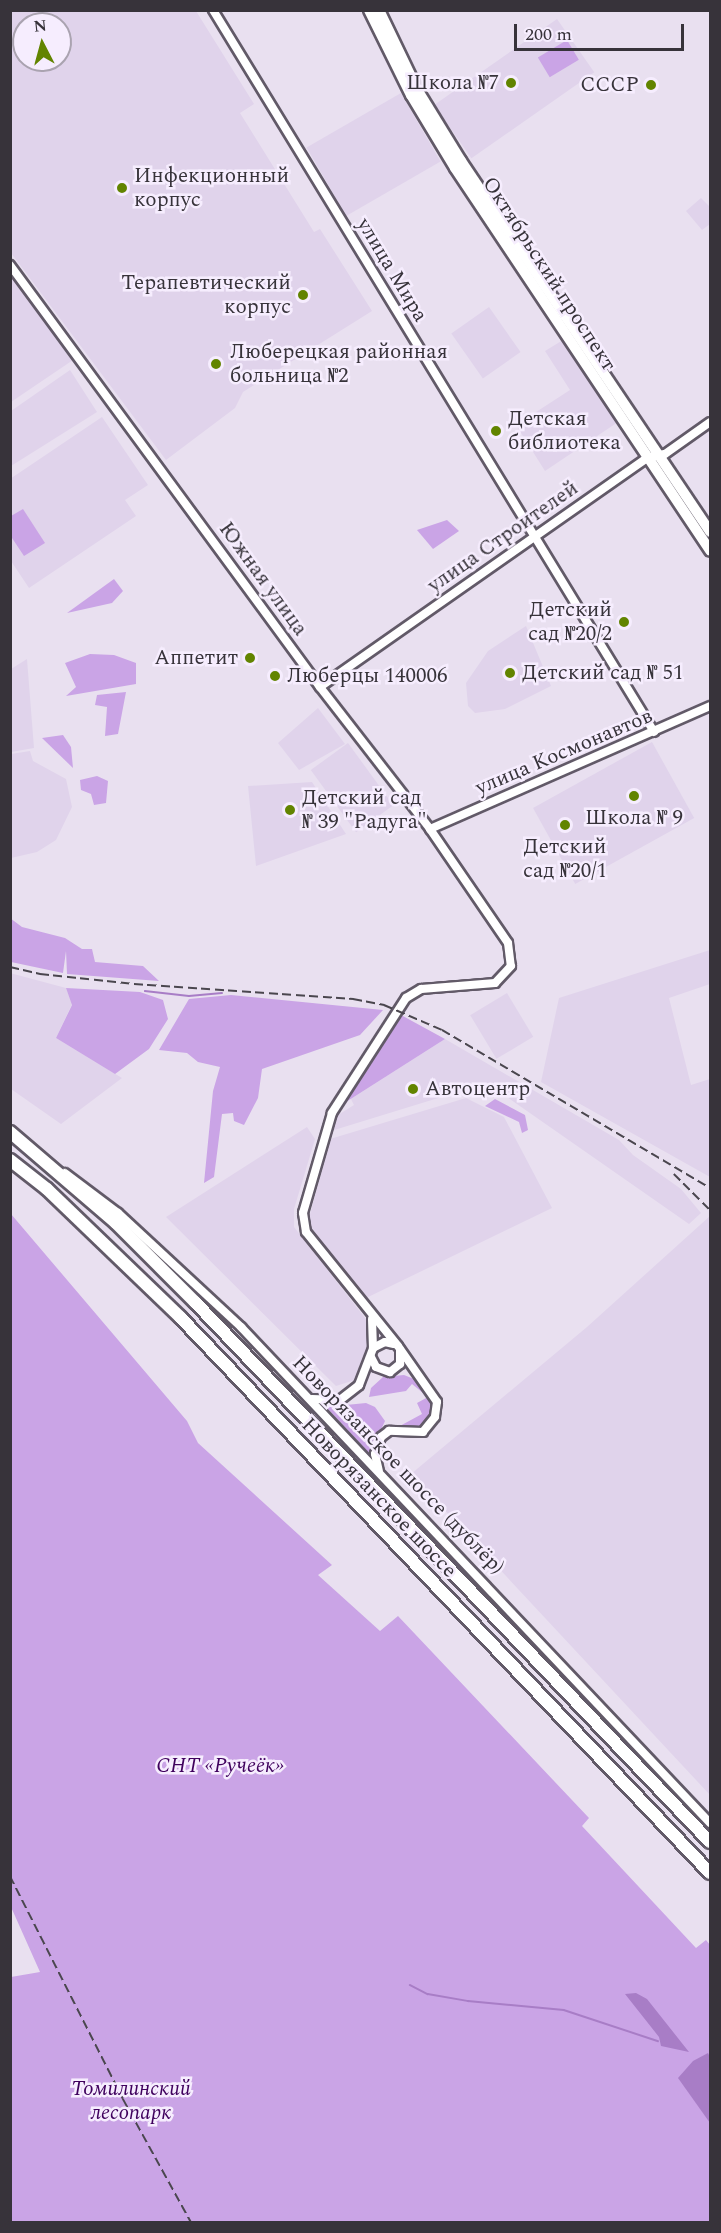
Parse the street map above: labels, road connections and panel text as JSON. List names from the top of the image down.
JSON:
{
  "streets": {
    "highway": ["Новорязанское шоссе"],
    "main road": ["Октябрьский проспект"],
    "street": [
      "улица Мира",
      "улица Строителей",
      "Южная улица",
      "улица Космонавтов",
      "Новорязанское шоссе (дублёр)"
    ]
  },
  "crossings": [
    ["улица Мира", "улица Строителей"],
    ["улица Мира", "улица Космонавтов"],
    ["Октябрьский проспект", "улица Строителей"],
    ["улица Строителей", "Южная улица"],
    ["Южная улица", "улица Космонавтов"],
    ["Новорязанское шоссе (дублёр)", "Новорязанское шоссе"]
  ],
  "parks": ["СНТ «Ручеёк»", "Томилинский лесопарк"],
  "places": [
    "Школа №7",
    "СССР",
    "Инфекционный корпус",
    "Терапевтический корпус",
    "Люберецкая районная больница №2",
    "Детская библиотека",
    "Детский сад №20/2",
    "Аппетит",
    "Детский сад № 51",
    "Люберцы 140006",
    "Школа № 9",
    "Детский сад № 39 \"Радуга\"",
    "Детский сад №20/1",
    "Автоцентр"
  ],
  "scale_bar": "200 m",
  "north": "top"
}
